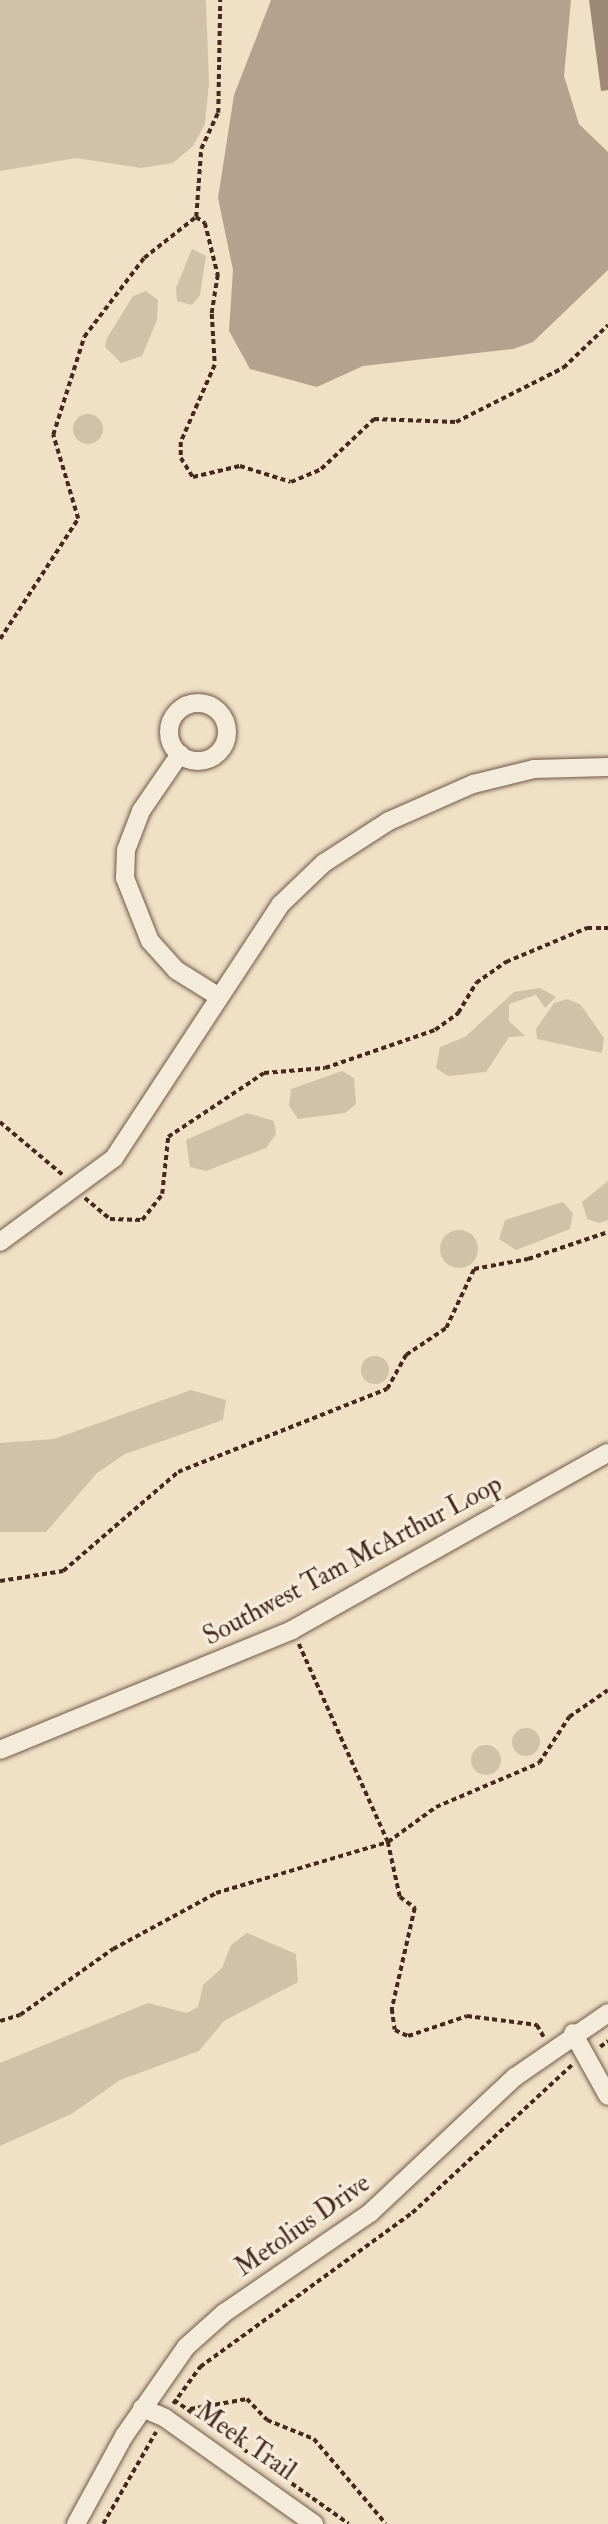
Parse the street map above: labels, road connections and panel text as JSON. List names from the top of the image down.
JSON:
{
  "streets": {
    "street": ["Southwest Tam McArthur Loop", "Metolius Drive", "Meek Trail"]
  },
  "crossings": [
    ["Metolius Drive", "Meek Trail"]
  ]
}
